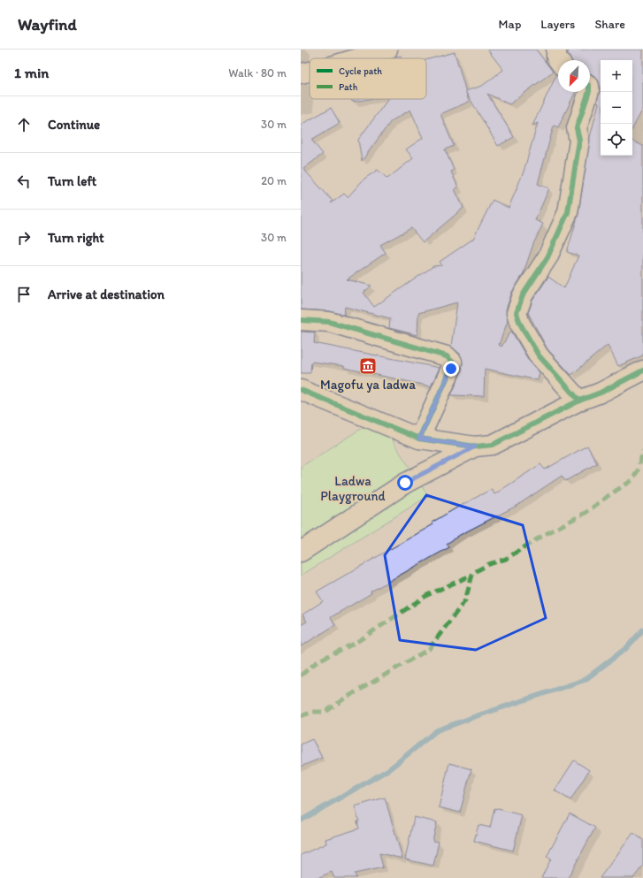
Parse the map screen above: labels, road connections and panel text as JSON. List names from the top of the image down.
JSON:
{
  "parks": ["Ladwa Playground"],
  "places": {
    "museum": ["Magofu ya ladwa"]
  },
  "legend": ["Cycle path", "Path"],
  "north": "bottom left",
  "page": {
    "header": "Wayfind",
    "nav": ["Map", "Layers", "Share"],
    "heading": ["1 min", "Walk · 80 m"],
    "map_buttons": ["+", "−"],
    "list": [
      ["Continue", "30 m"],
      ["Turn left", "20 m"],
      ["Turn right", "30 m"],
      "Arrive at destination"
    ]
  }
}
